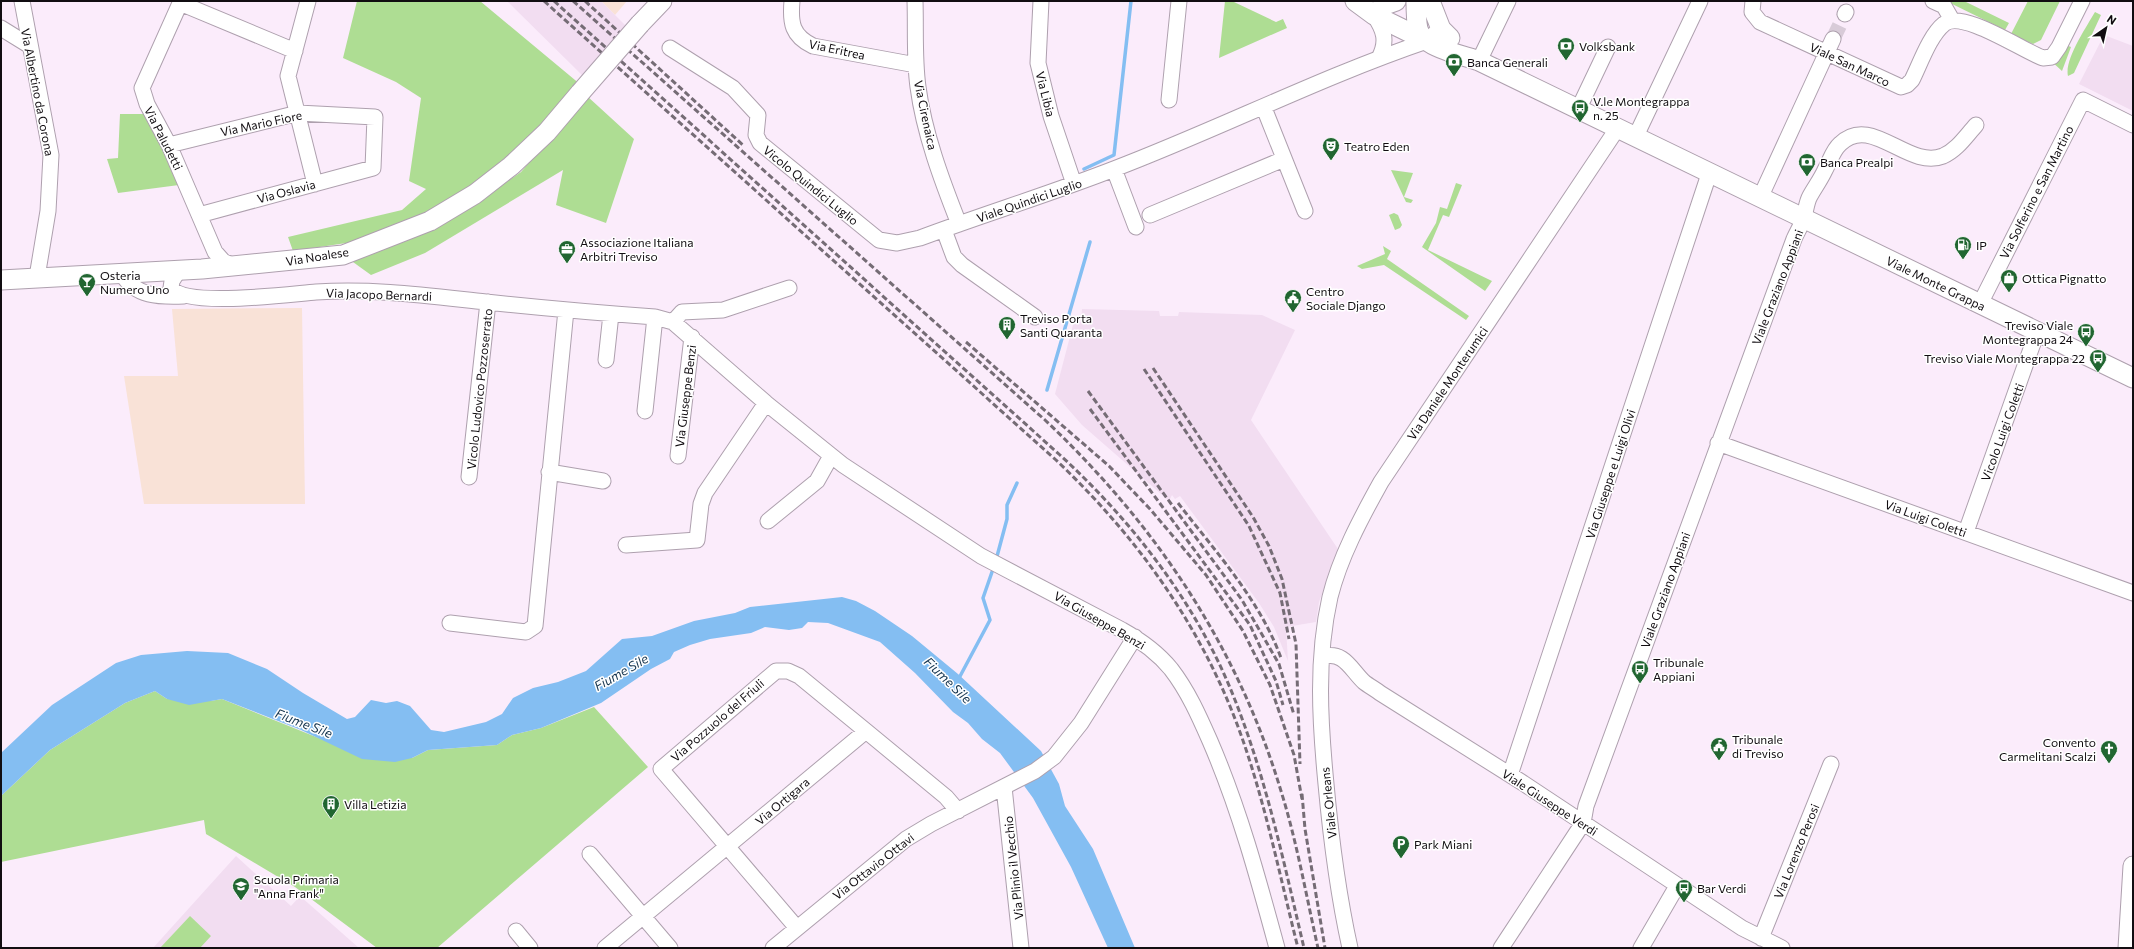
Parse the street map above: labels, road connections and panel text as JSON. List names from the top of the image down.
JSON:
{
  "streets": {
    "main road": ["Via Noalese", "Viale Monte Grappa"],
    "street": [
      "Via Eritrea",
      "Viale San Marco",
      "Via Albertino da Corona",
      "Via Libia",
      "Via Cirenaica",
      "Via Mario Fiore",
      "Via Paludetti",
      "Vicolo Quindici Luglio",
      "Via Oslavia",
      "Via Solferino e San Martino",
      "Viale Quindici Luglio",
      "Viale Graziano Appiani",
      "Via Jacopo Bernardi",
      "Via Daniele Monterumici",
      "Vicolo Ludovico Pozzoserrato",
      "Via Giuseppe Benzi",
      "Vicolo Luigi Coletti",
      "Via Giuseppe e Luigi Olivi",
      "Via Luigi Coletti",
      "Via Pozzuolo del Friuli",
      "Via Ortigara",
      "Viale Giuseppe Verdi",
      "Viale Orleans",
      "Via Lorenzo Perosi",
      "Via Ottavio Ottavi",
      "Via Plinio il Vecchio"
    ]
  },
  "crossings": [
    ["Via Eritrea", "Via Cirenaica"],
    ["Via Albertino da Corona", "Via Noalese"],
    ["Via Libia", "Viale Quindici Luglio"],
    ["Via Cirenaica", "Viale Quindici Luglio"],
    ["Via Mario Fiore", "Via Paludetti"],
    ["Via Mario Fiore", "Via Oslavia"],
    ["Via Paludetti", "Via Oslavia"],
    ["Via Paludetti", "Via Noalese"],
    ["Vicolo Quindici Luglio", "Viale Quindici Luglio"],
    ["Via Solferino e San Martino", "Viale Monte Grappa"],
    ["Viale Quindici Luglio", "Viale Monte Grappa"],
    ["Via Noalese", "Via Jacopo Bernardi"],
    ["Viale Monte Grappa", "Viale Graziano Appiani"],
    ["Viale Monte Grappa", "Via Daniele Monterumici"],
    ["Viale Monte Grappa", "Vicolo Luigi Coletti"],
    ["Viale Monte Grappa", "Via Giuseppe e Luigi Olivi"],
    ["Viale Graziano Appiani", "Via Luigi Coletti"],
    ["Viale Graziano Appiani", "Viale Giuseppe Verdi"],
    ["Via Jacopo Bernardi", "Vicolo Ludovico Pozzoserrato"],
    ["Via Jacopo Bernardi", "Via Giuseppe Benzi"],
    ["Via Daniele Monterumici", "Viale Giuseppe Verdi"],
    ["Via Daniele Monterumici", "Viale Orleans"],
    ["Via Giuseppe Benzi", "Via Ottavio Ottavi"],
    ["Vicolo Luigi Coletti", "Via Luigi Coletti"],
    ["Via Giuseppe e Luigi Olivi", "Viale Giuseppe Verdi"],
    ["Via Pozzuolo del Friuli", "Via Ortigara"],
    ["Via Pozzuolo del Friuli", "Via Ottavio Ottavi"],
    ["Viale Giuseppe Verdi", "Viale Orleans"],
    ["Viale Giuseppe Verdi", "Via Lorenzo Perosi"],
    ["Via Ottavio Ottavi", "Via Plinio il Vecchio"]
  ],
  "water": ["Fiume Sile"],
  "places": {
    "bank": ["Volksbank", "Banca Generali", "Banca Prealpi"],
    "bus stop": [
      "V.le Montegrappa n. 25",
      "Treviso Viale Montegrappa 24",
      "Treviso Viale Montegrappa 22",
      "Tribunale Appiani",
      "Bar Verdi"
    ],
    "theatre": ["Teatro Eden"],
    "fuel station": ["IP"],
    "office": ["Associazione Italiana Arbitri Treviso"],
    "shop": ["Ottica Pignatto"],
    "bar": ["Osteria Numero Uno"],
    "public building": ["Centro Sociale Django", "Tribunale di Treviso"],
    "building": ["Treviso Porta Santi Quaranta", "Villa Letizia"],
    "church": ["Convento Carmelitani Scalzi"],
    "parking": ["Park Miani"],
    "school or university": ["Scuola Primaria \"Anna Frank\""]
  },
  "north": "top right"
}
